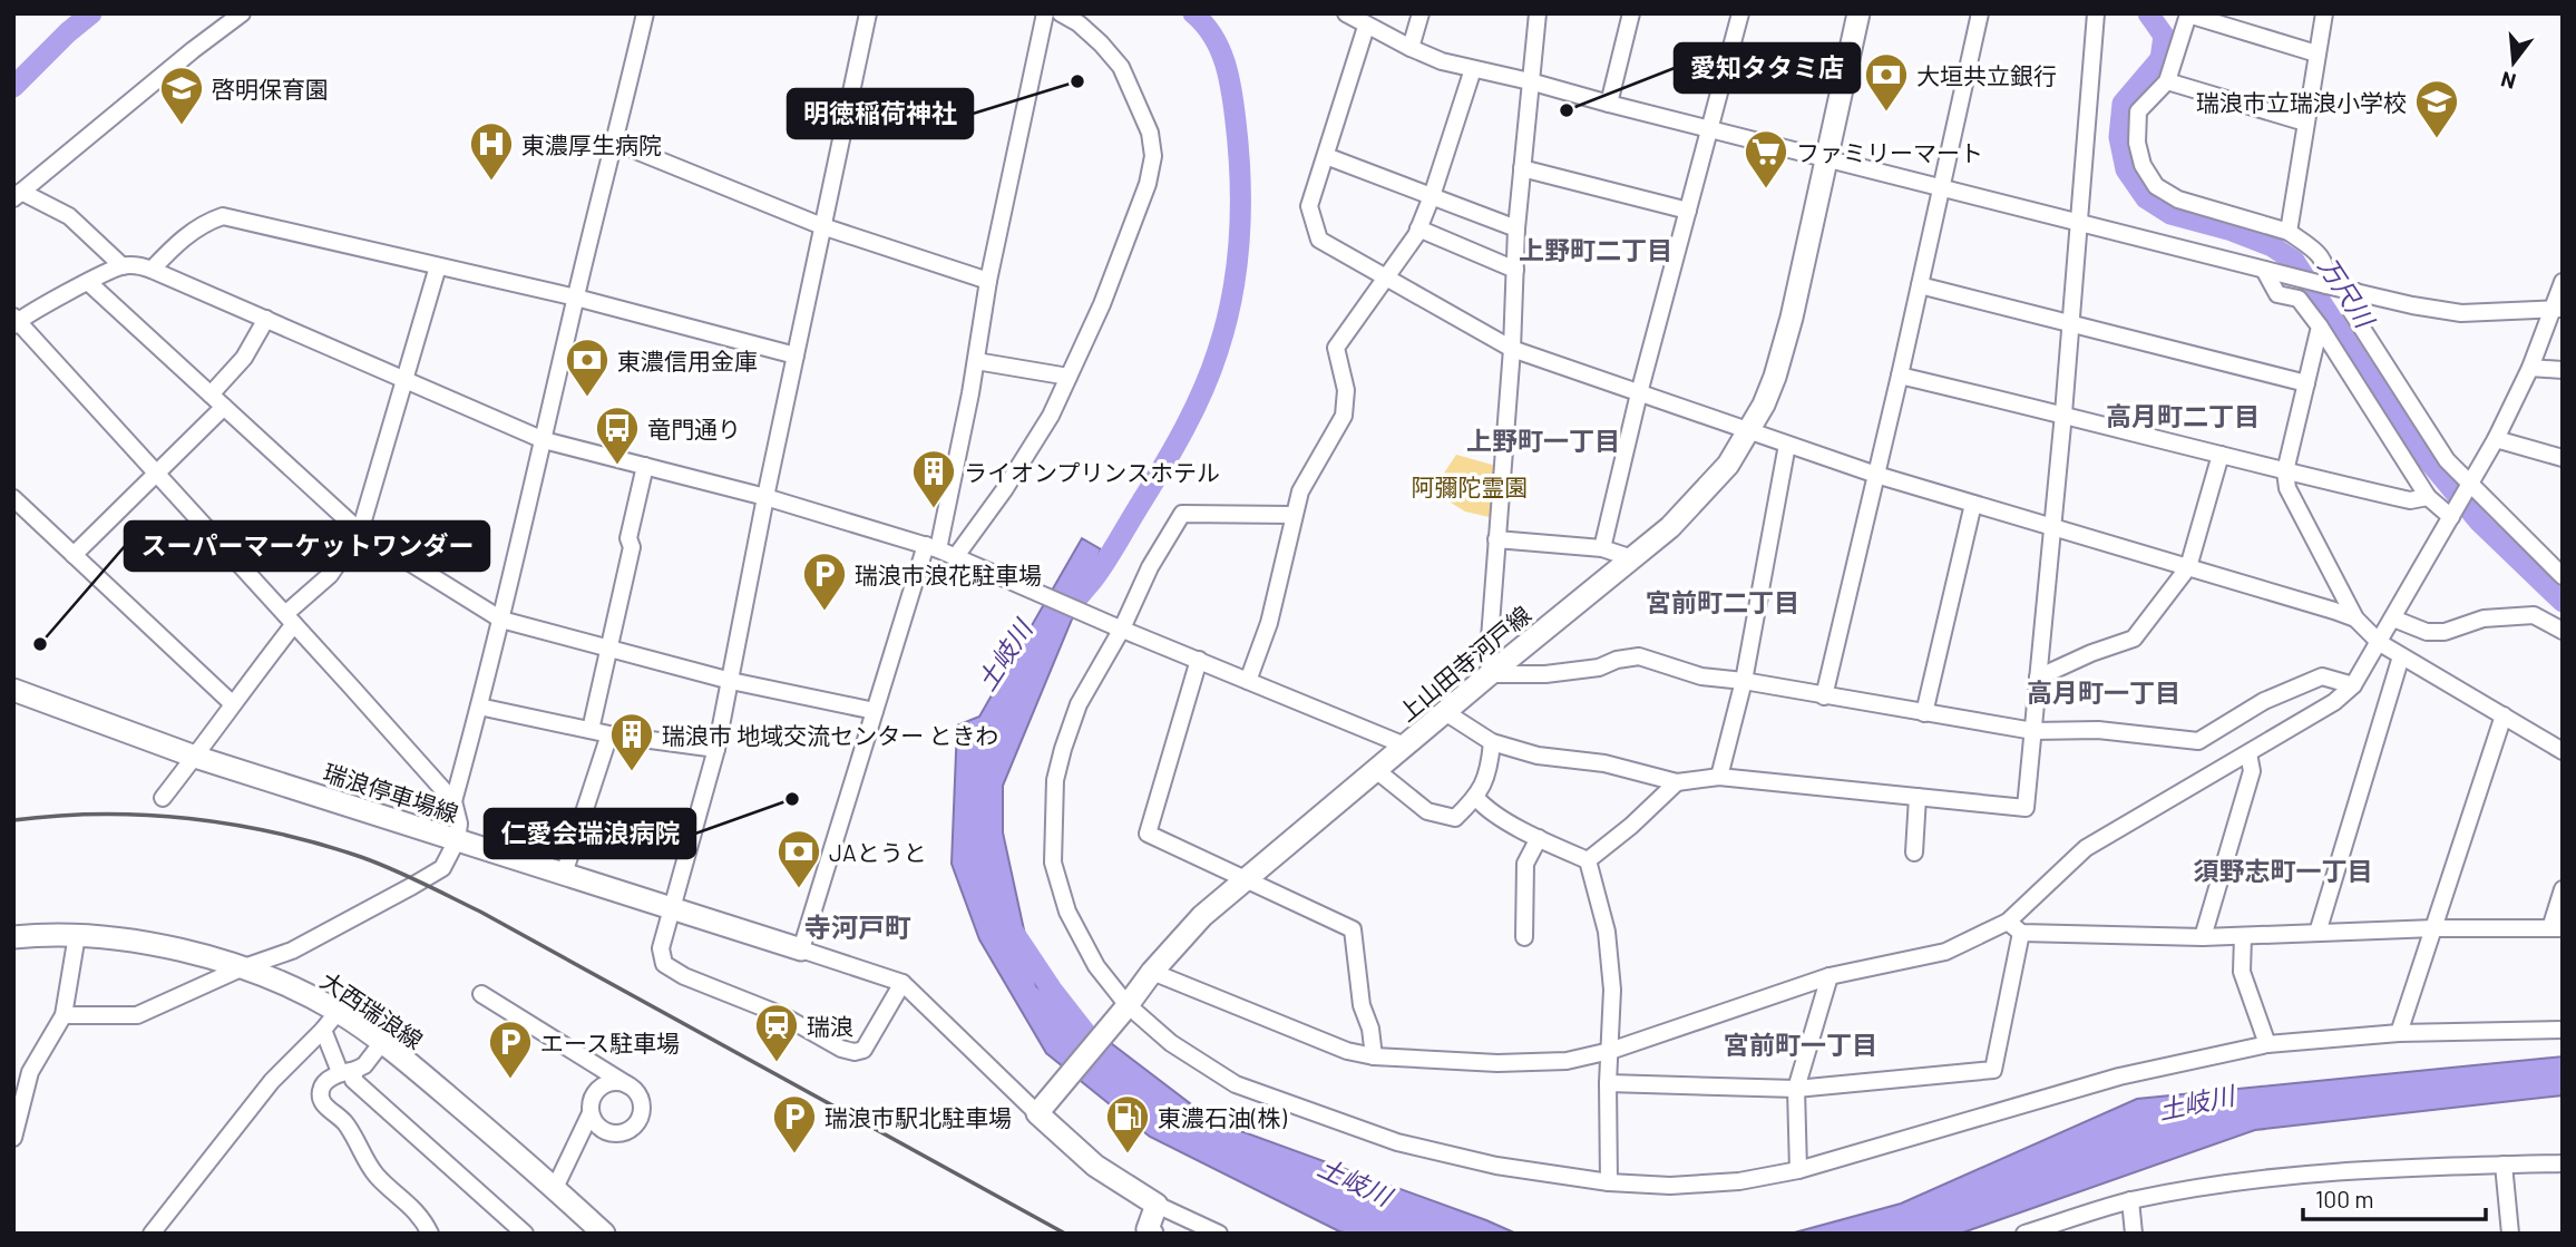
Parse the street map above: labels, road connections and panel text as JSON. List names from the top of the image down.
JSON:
{
  "streets": {
    "main road": ["上山田寺河戸線", "瑞浪停車場線", "大西瑞浪線"]
  },
  "districts": [
    "上野町二丁目",
    "高月町二丁目",
    "上野町一丁目",
    "宮前町二丁目",
    "高月町一丁目",
    "須野志町一丁目",
    "寺河戸町",
    "宮前町一丁目"
  ],
  "water": ["万尺川", "土岐川"],
  "parks": ["阿彌陀霊園"],
  "places": {
    "other": [
      "明徳稲荷神社",
      "愛知タタミ店",
      "スーパーマーケットワンダー",
      "仁愛会瑞浪病院"
    ],
    "bank": ["大垣共立銀行", "東濃信用金庫", "JAとうと"],
    "school or university": ["啓明保育園", "瑞浪市立瑞浪小学校"],
    "hospital": ["東濃厚生病院"],
    "supermarket": ["ファミリーマート"],
    "bus stop": ["竜門通り"],
    "building": ["ライオンプリンスホテル", "瑞浪市 地域交流センター ときわ"],
    "parking": ["瑞浪市浪花駐車場", "エース駐車場", "瑞浪市駅北駐車場"],
    "station": ["瑞浪"],
    "fuel station": ["東濃石油(株)"]
  },
  "scale_bar": "100 m",
  "north": "bottom"
}
